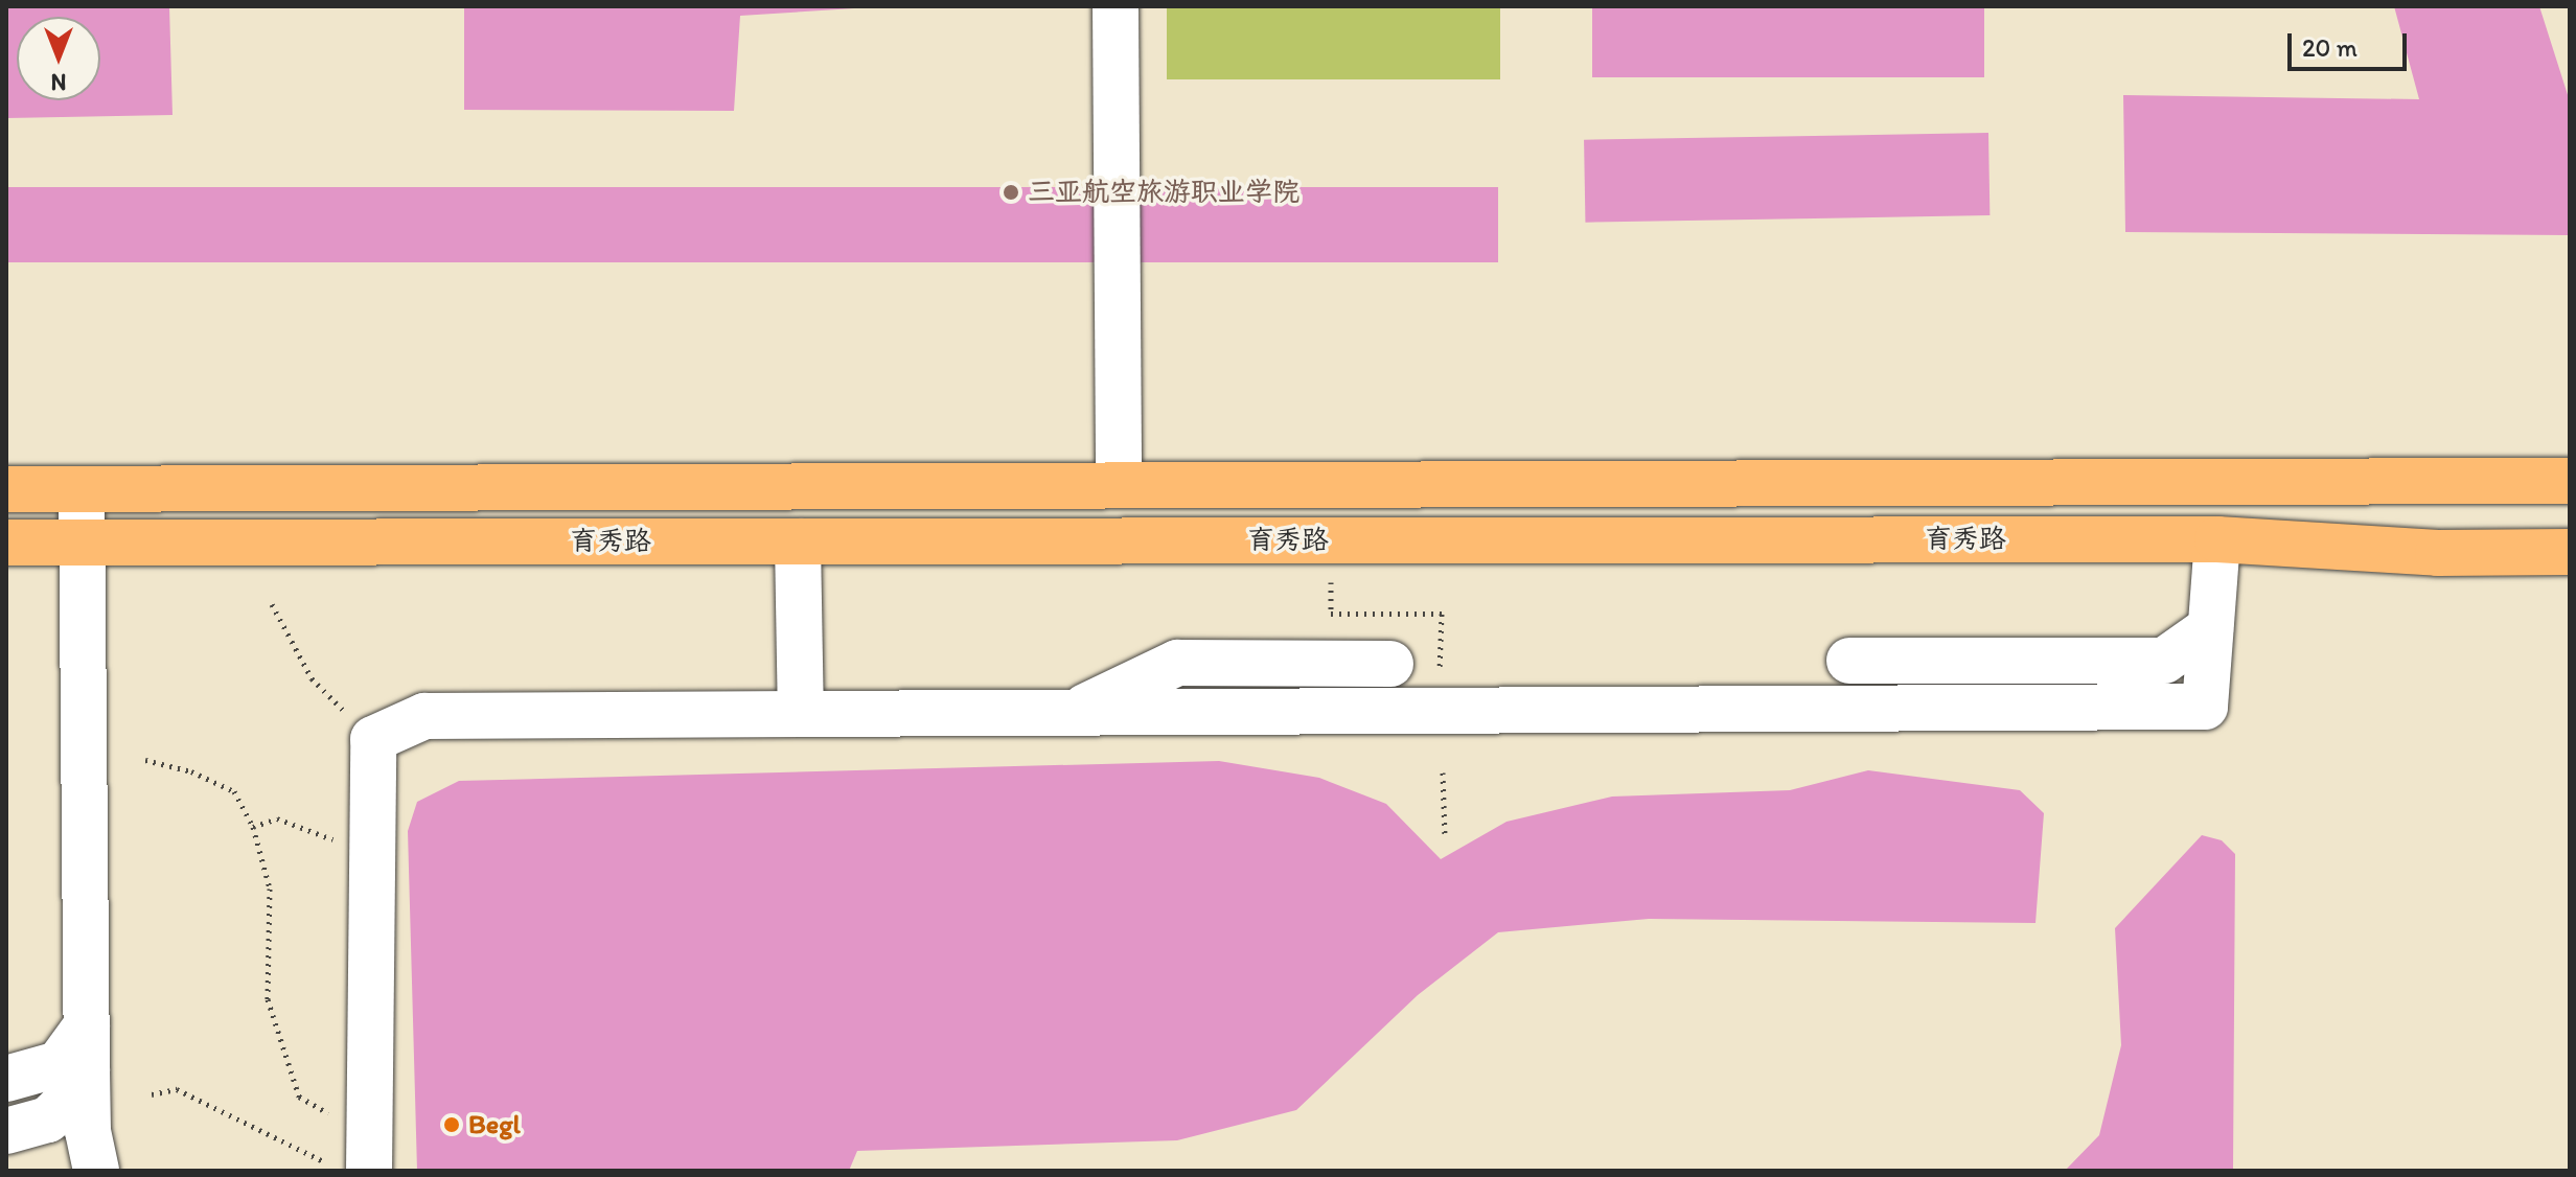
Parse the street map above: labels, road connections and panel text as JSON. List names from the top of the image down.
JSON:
{
  "streets": {
    "main road": ["育秀路"]
  },
  "places": ["三亚航空旅游职业学院", "Begl"],
  "scale_bar": "20 m",
  "north": "bottom"
}
